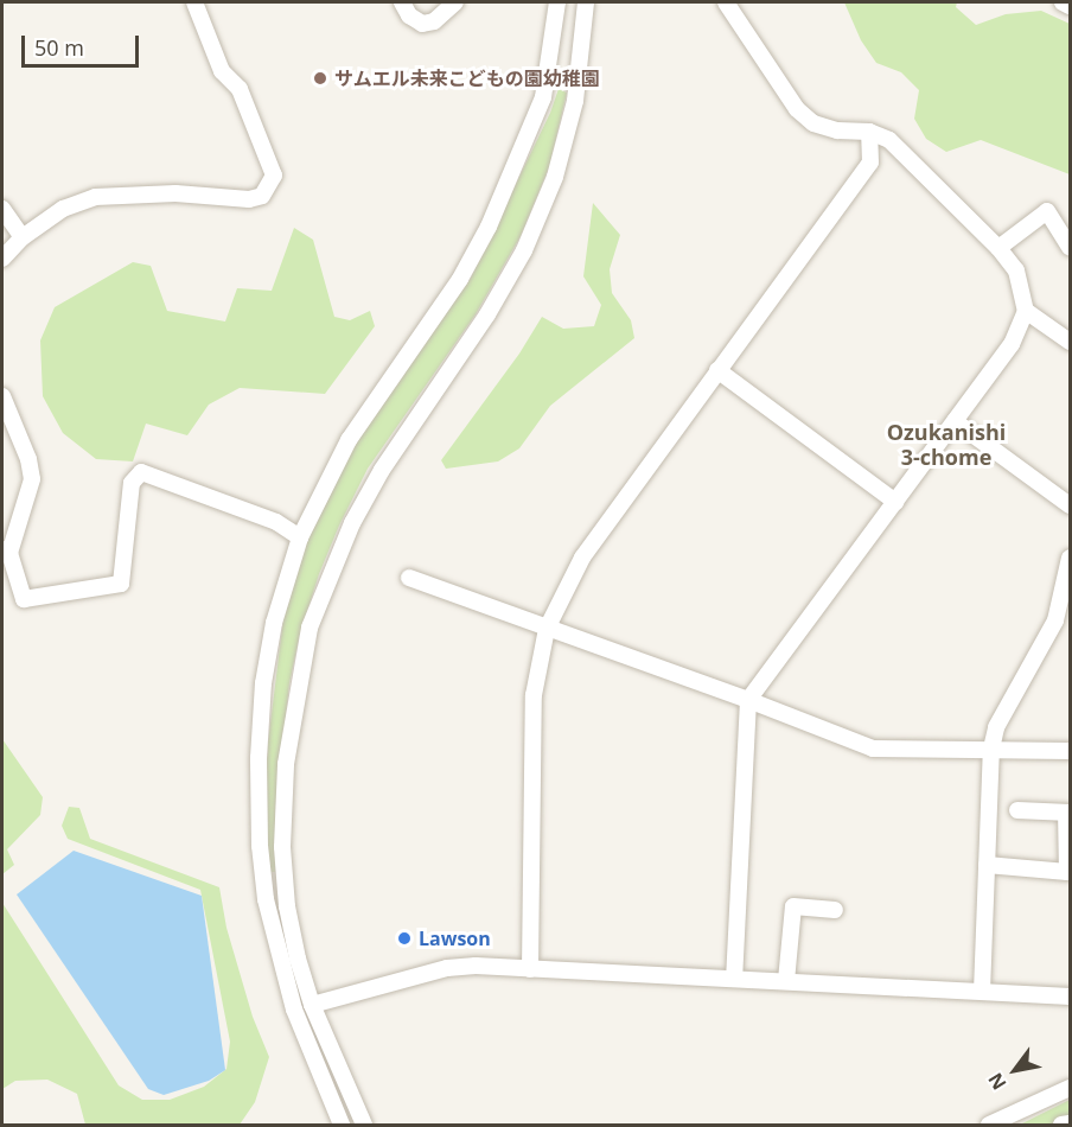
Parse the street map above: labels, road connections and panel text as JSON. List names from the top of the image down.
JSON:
{
  "districts": ["Ozukanishi 3-chome"],
  "places": ["サムエル未来こどもの園幼稚園", "Lawson"],
  "scale_bar": "50 m",
  "north": "bottom left"
}
